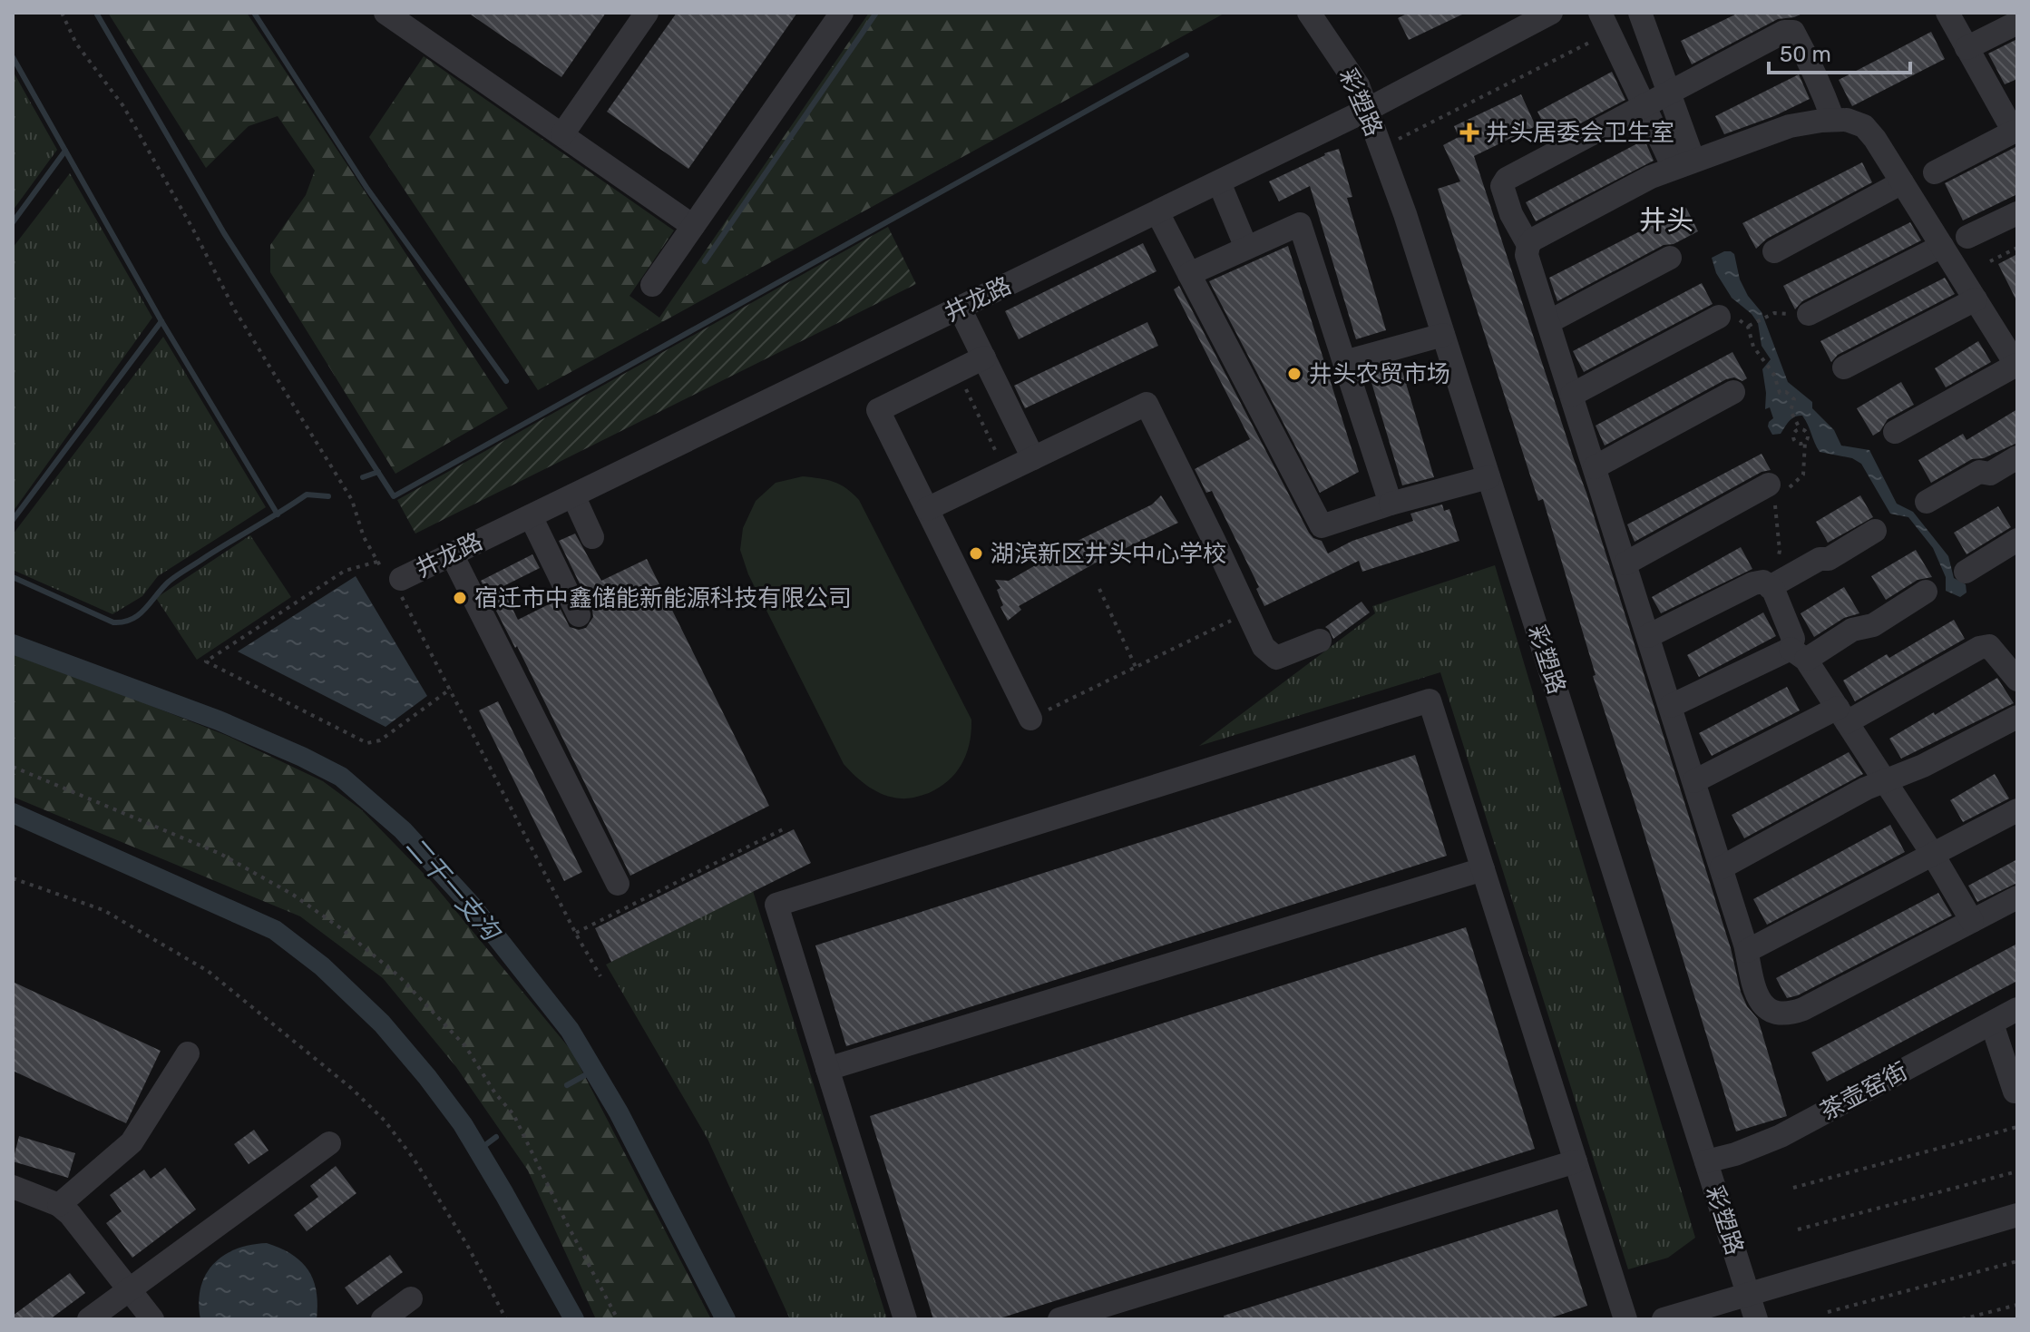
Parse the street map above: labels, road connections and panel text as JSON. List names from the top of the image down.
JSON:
{
  "streets": {
    "street": ["彩塑路", "井龙路", "茶壶窑街"]
  },
  "crossings": [
    ["彩塑路", "井龙路"],
    ["彩塑路", "茶壶窑街"]
  ],
  "districts": ["井头"],
  "water": ["二干一支沟"],
  "places": {
    "health": ["井头居委会卫生室"],
    "other": ["井头农贸市场", "湖滨新区井头中心学校", "宿迁市中鑫储能新能源科技有限公司"]
  },
  "scale_bar": "50 m"
}
